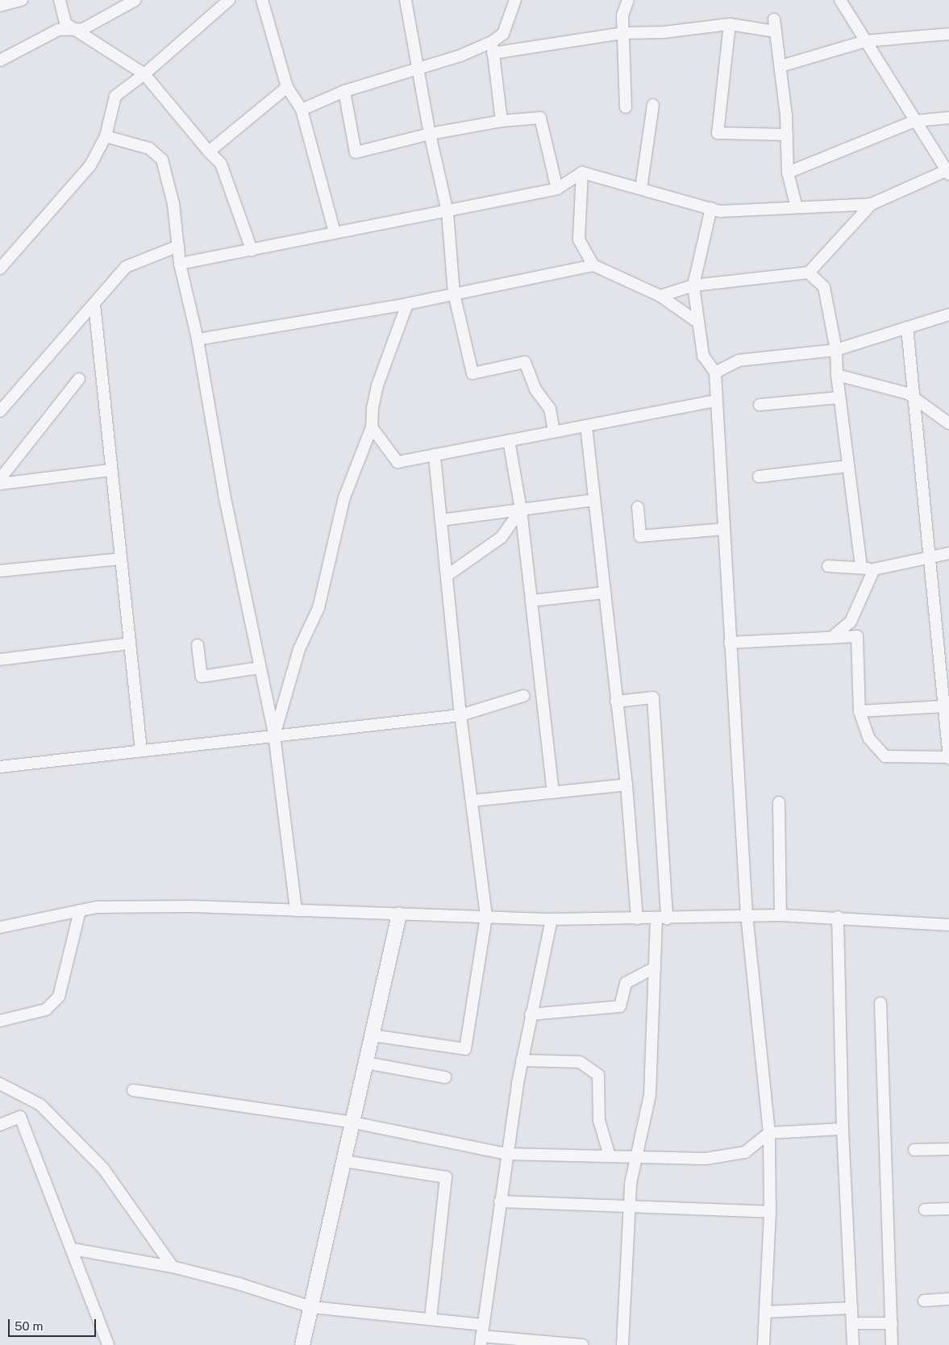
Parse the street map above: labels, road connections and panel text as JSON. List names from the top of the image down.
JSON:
{
  "scale_bar": "50 m"
}
